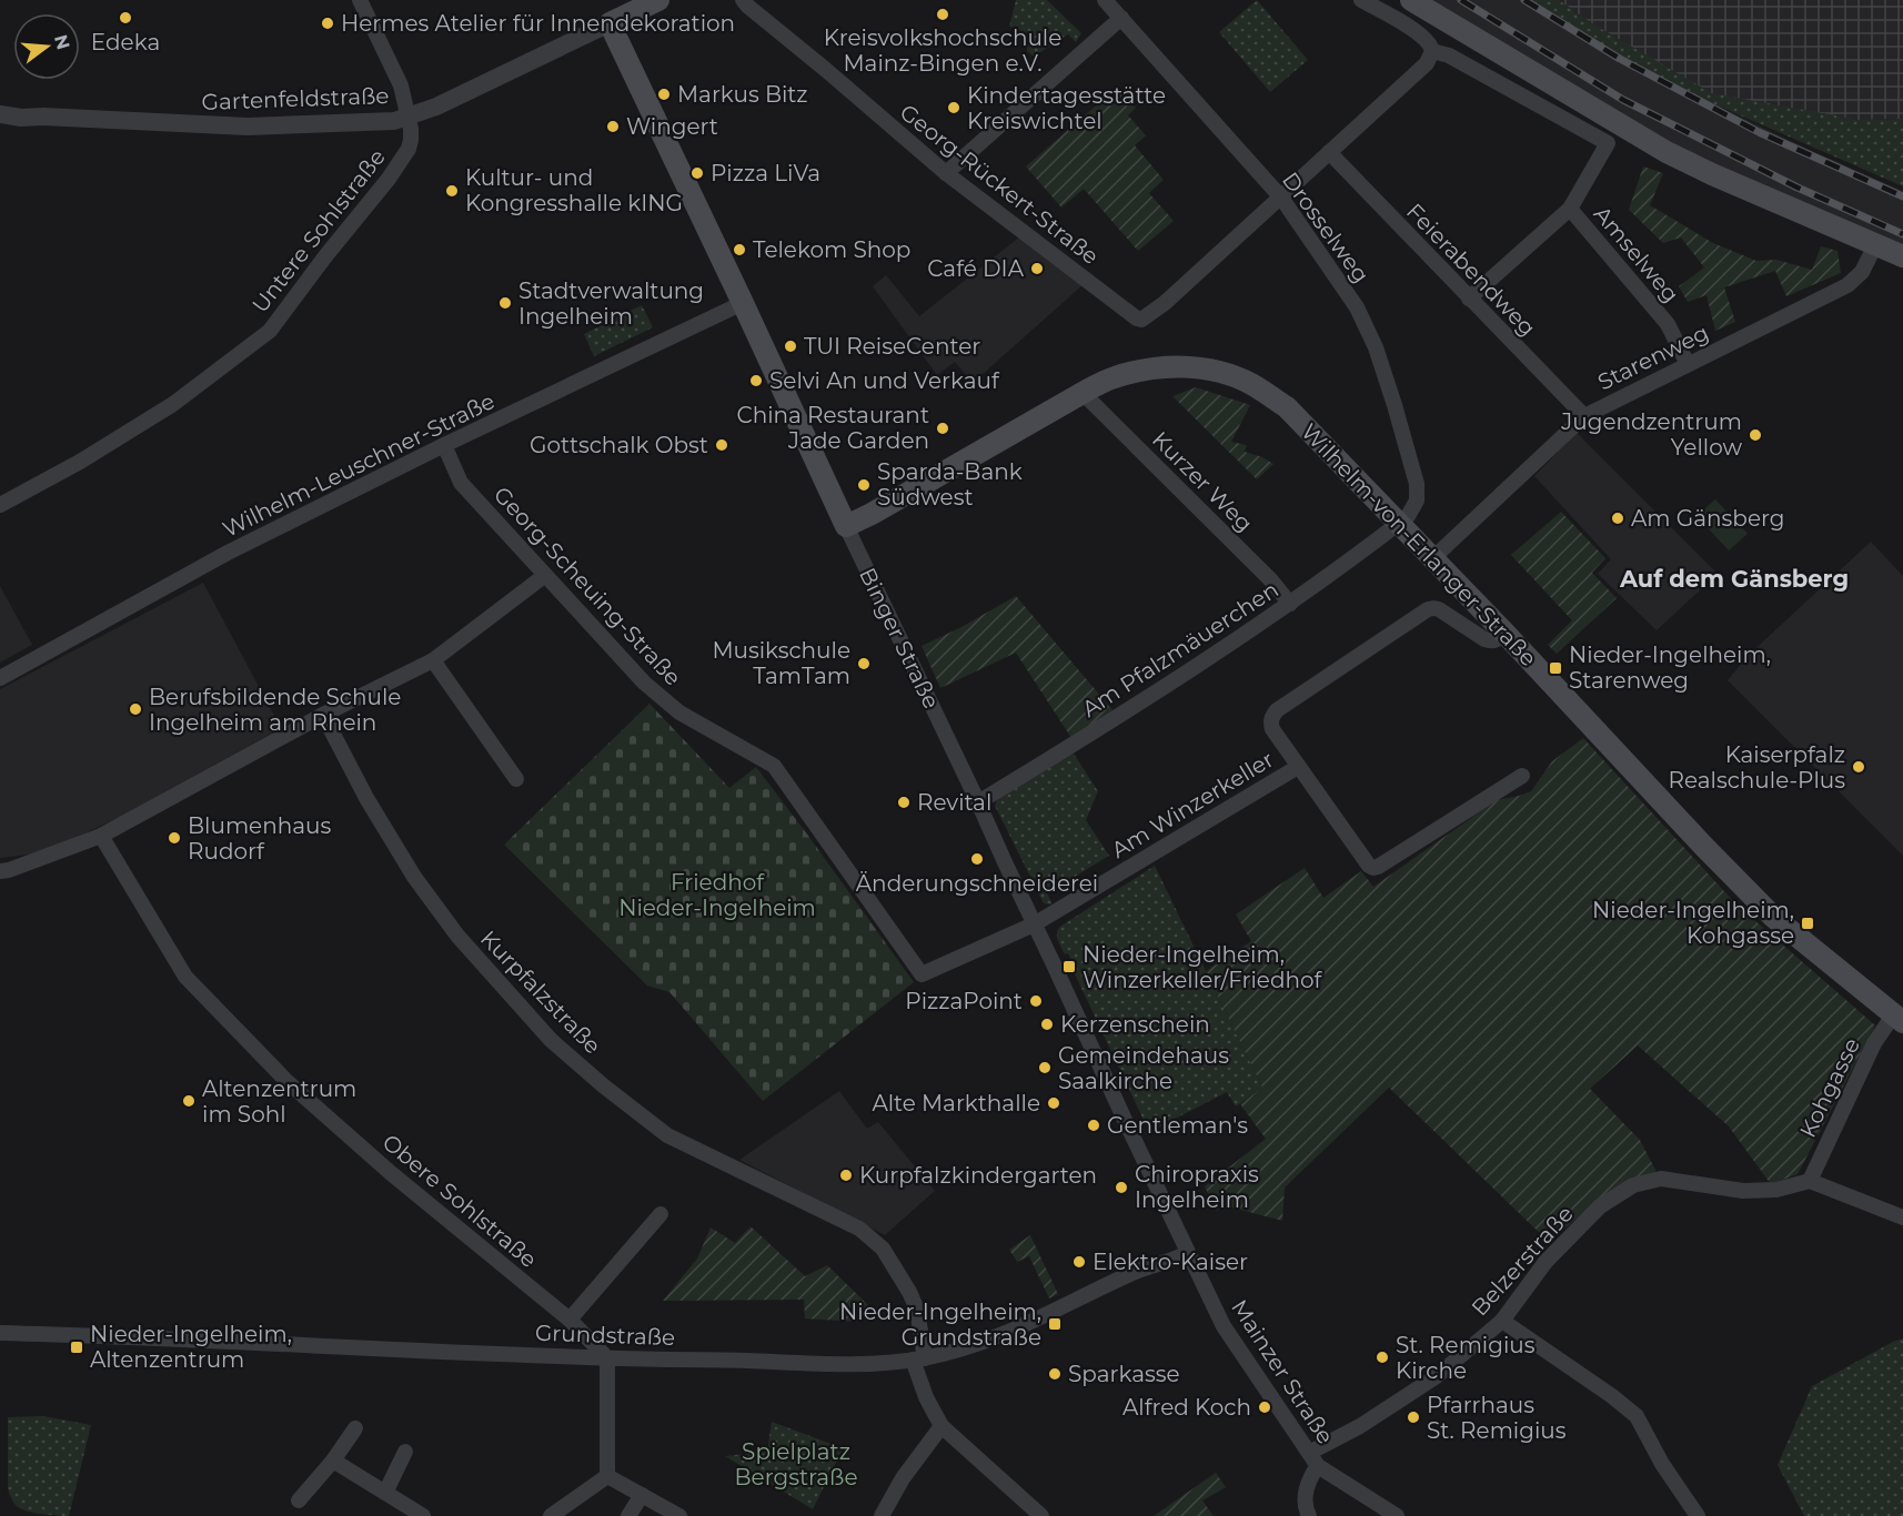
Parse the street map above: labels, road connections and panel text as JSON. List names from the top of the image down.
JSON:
{
  "streets": {
    "main road": ["Wilhelm-von-Erlanger-Straße", "Binger Straße"],
    "street": [
      "Gartenfeldstraße",
      "Georg-Rückert-Straße",
      "Drosselweg",
      "Untere Sohlstraße",
      "Amselweg",
      "Feierabendweg",
      "Starenweg",
      "Wilhelm-Leuschner-Straße",
      "Kurzer Weg",
      "Georg-Scheuing-Straße",
      "Am Pfalzmäuerchen",
      "Am Winzerkeller",
      "Kurpfalzstraße",
      "Kohgasse",
      "Obere Sohlstraße",
      "Belzerstraße",
      "Grundstraße",
      "Mainzer Straße"
    ]
  },
  "crossings": [
    ["Gartenfeldstraße", "Untere Sohlstraße"],
    ["Gartenfeldstraße", "Binger Straße"],
    ["Georg-Rückert-Straße", "Drosselweg"],
    ["Drosselweg", "Wilhelm-von-Erlanger-Straße"],
    ["Drosselweg", "Am Pfalzmäuerchen"],
    ["Amselweg", "Starenweg"],
    ["Feierabendweg", "Starenweg"],
    ["Starenweg", "Wilhelm-von-Erlanger-Straße"],
    ["Wilhelm-Leuschner-Straße", "Georg-Scheuing-Straße"],
    ["Wilhelm-Leuschner-Straße", "Binger Straße"],
    ["Kurzer Weg", "Wilhelm-von-Erlanger-Straße"],
    ["Kurzer Weg", "Am Pfalzmäuerchen"],
    ["Wilhelm-von-Erlanger-Straße", "Binger Straße"],
    ["Wilhelm-von-Erlanger-Straße", "Am Pfalzmäuerchen"],
    ["Wilhelm-von-Erlanger-Straße", "Kohgasse"],
    ["Georg-Scheuing-Straße", "Binger Straße"],
    ["Georg-Scheuing-Straße", "Am Winzerkeller"],
    ["Binger Straße", "Am Pfalzmäuerchen"],
    ["Binger Straße", "Am Winzerkeller"],
    ["Binger Straße", "Grundstraße"],
    ["Binger Straße", "Mainzer Straße"],
    ["Kurpfalzstraße", "Grundstraße"],
    ["Kohgasse", "Belzerstraße"],
    ["Obere Sohlstraße", "Grundstraße"],
    ["Belzerstraße", "Mainzer Straße"],
    ["Grundstraße", "Mainzer Straße"]
  ],
  "districts": ["Auf dem Gänsberg"],
  "parks": ["Friedhof Nieder-Ingelheim", "Spielplatz Bergstraße"],
  "places": {
    "other": [
      "Kreisvolkshochschule Mainz-Bingen e.V.",
      "Edeka",
      "Hermes Atelier für Innendekoration",
      "Markus Bitz",
      "Kindertagesstätte Kreiswichtel",
      "Wingert",
      "Pizza LiVa",
      "Kultur- und Kongresshalle kING",
      "Telekom Shop",
      "Café DIA",
      "Stadtverwaltung Ingelheim",
      "TUI ReiseCenter",
      "Selvi An und Verkauf",
      "China Restaurant Jade Garden",
      "Jugendzentrum Yellow",
      "Gottschalk Obst",
      "Sparda-Bank Südwest",
      "Am Gänsberg",
      "Musikschule TamTam",
      "Berufsbildende Schule Ingelheim am Rhein",
      "Kaiserpfalz Realschule-Plus",
      "Revital",
      "Blumenhaus Rudorf",
      "Änderungschneiderei",
      "PizzaPoint",
      "Kerzenschein",
      "Gemeindehaus Saalkirche",
      "Altenzentrum im Sohl",
      "Alte Markthalle",
      "Gentleman's",
      "Kurpfalzkindergarten",
      "Chiropraxis Ingelheim",
      "Elektro-Kaiser",
      "St. Remigius Kirche",
      "Sparkasse",
      "Alfred Koch",
      "Pfarrhaus St. Remigius"
    ],
    "transit": [
      "Nieder-Ingelheim, Starenweg",
      "Nieder-Ingelheim, Kohgasse",
      "Nieder-Ingelheim, Winzerkeller/Friedhof",
      "Nieder-Ingelheim, Grundstraße",
      "Nieder-Ingelheim, Altenzentrum"
    ]
  },
  "north": "right"
}
